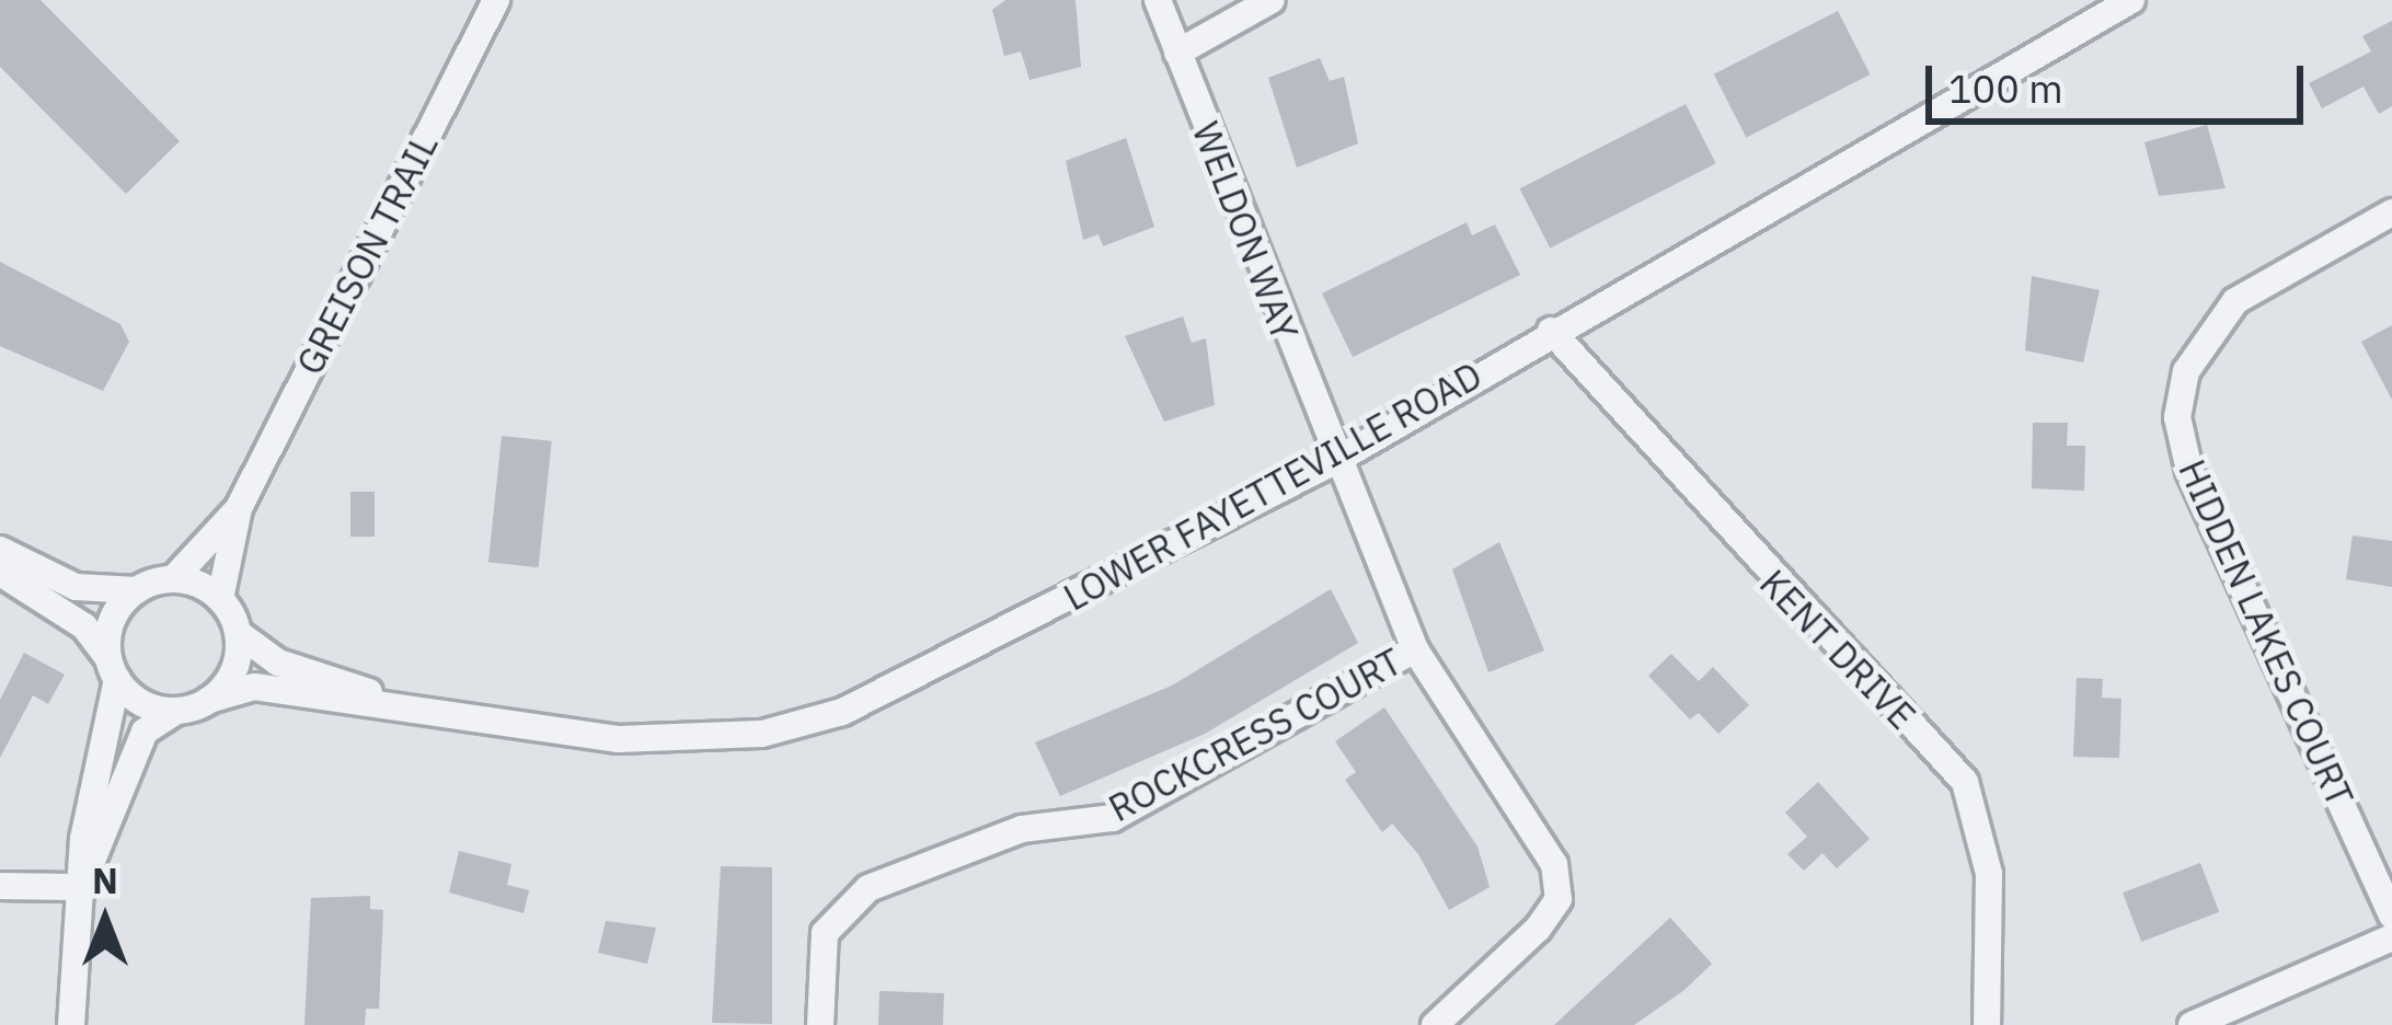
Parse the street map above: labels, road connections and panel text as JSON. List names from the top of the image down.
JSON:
{
  "streets": {
    "street": [
      "WELDON WAY",
      "GREISON TRAIL",
      "LOWER FAYETTEVILLE ROAD",
      "HIDDEN LAKES COURT",
      "KENT DRIVE",
      "ROCKCRESS COURT"
    ]
  },
  "crossings": [
    ["WELDON WAY", "LOWER FAYETTEVILLE ROAD"],
    ["WELDON WAY", "ROCKCRESS COURT"],
    ["GREISON TRAIL", "LOWER FAYETTEVILLE ROAD"],
    ["LOWER FAYETTEVILLE ROAD", "KENT DRIVE"]
  ],
  "scale_bar": "100 m",
  "north": "top"
}
